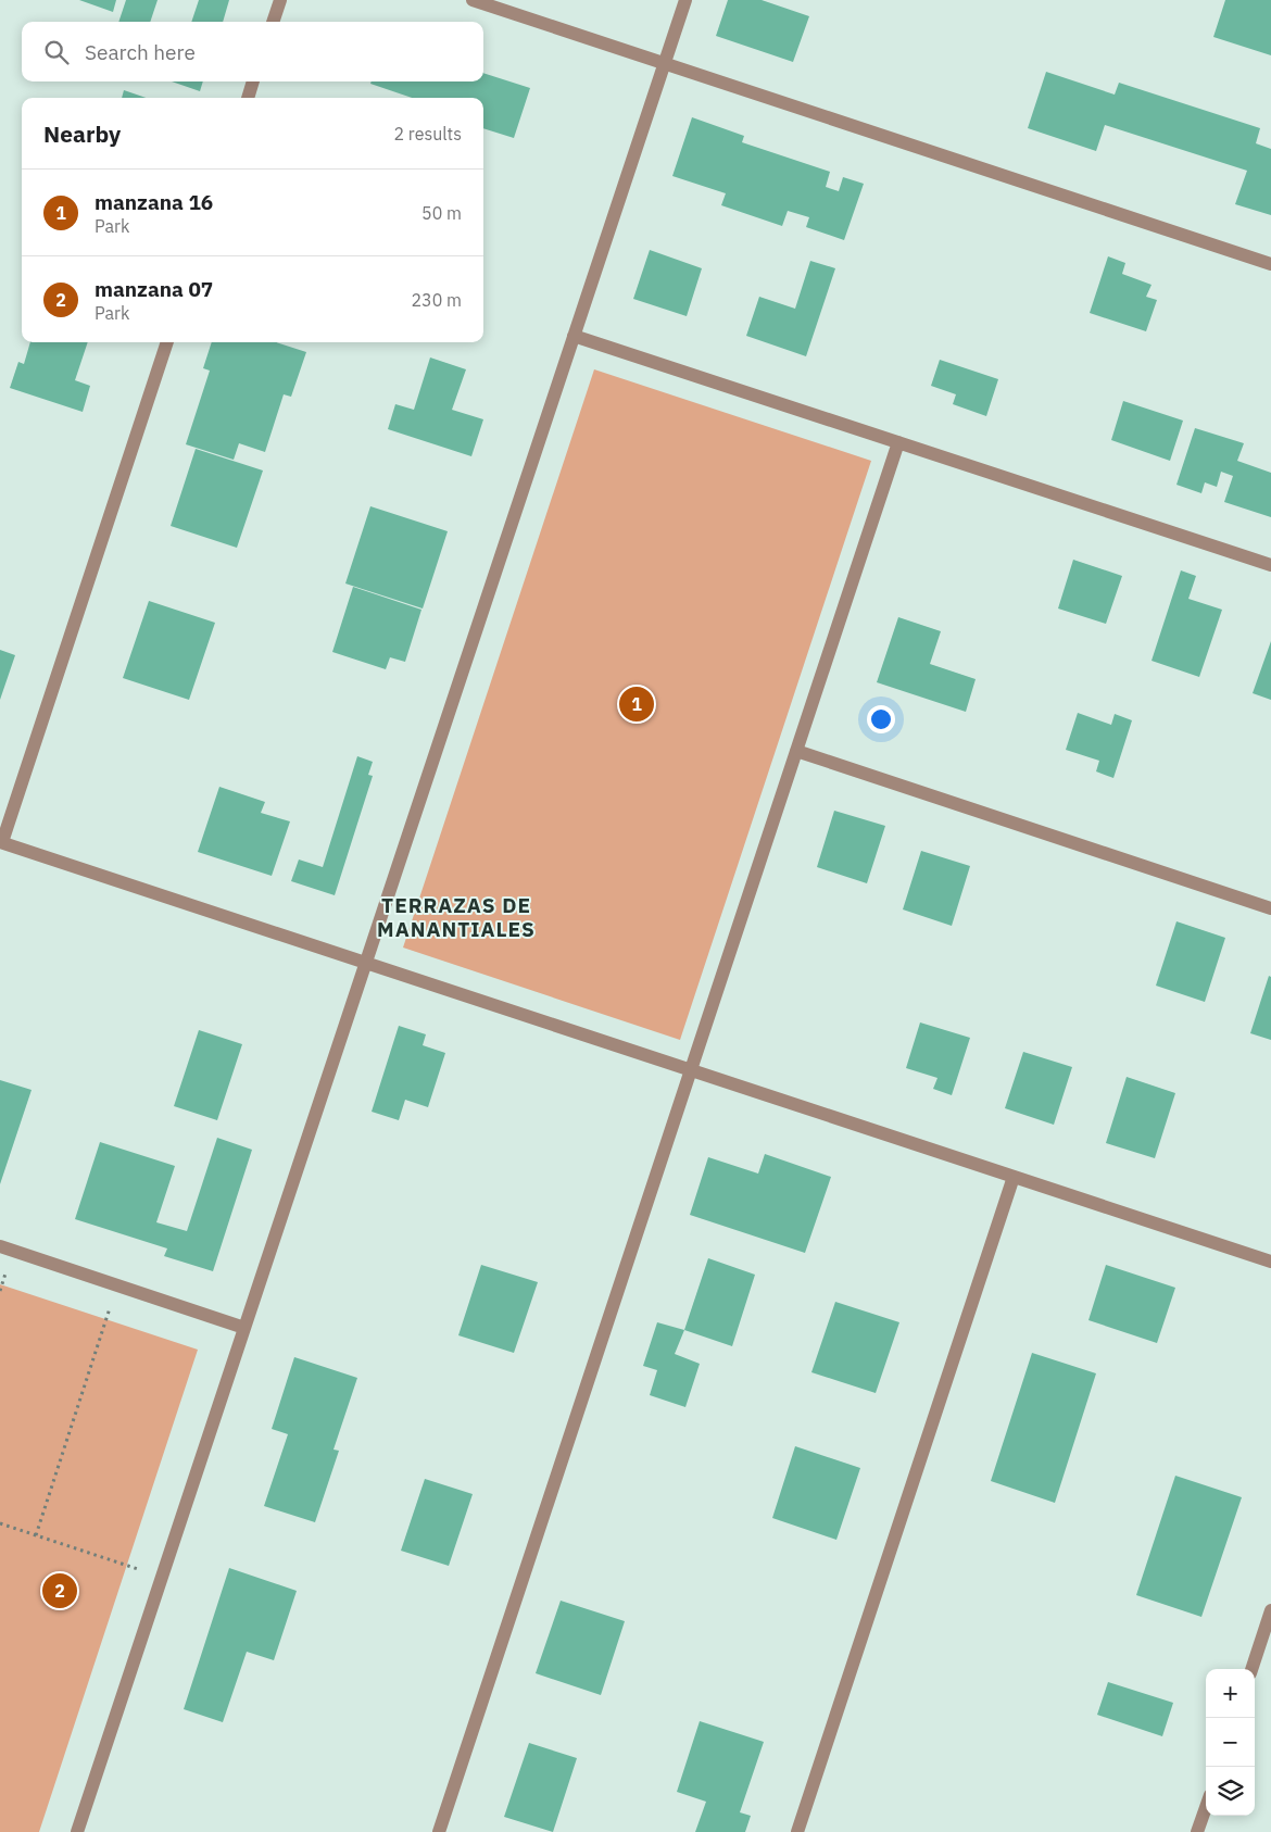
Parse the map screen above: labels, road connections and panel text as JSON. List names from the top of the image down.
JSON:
{
  "districts": ["TERRAZAS DE MANANTIALES"],
  "page": {
    "search": "Search here",
    "heading": ["Nearby", "2 results"],
    "list": [
      {
        "mark": "1",
        "name": "manzana 16",
        "note": "Park",
        "value": "50 m"
      },
      {
        "mark": "2",
        "name": "manzana 07",
        "note": "Park",
        "value": "230 m"
      }
    ],
    "pins": ["1", "2"],
    "map_buttons": ["+", "−"]
  }
}
